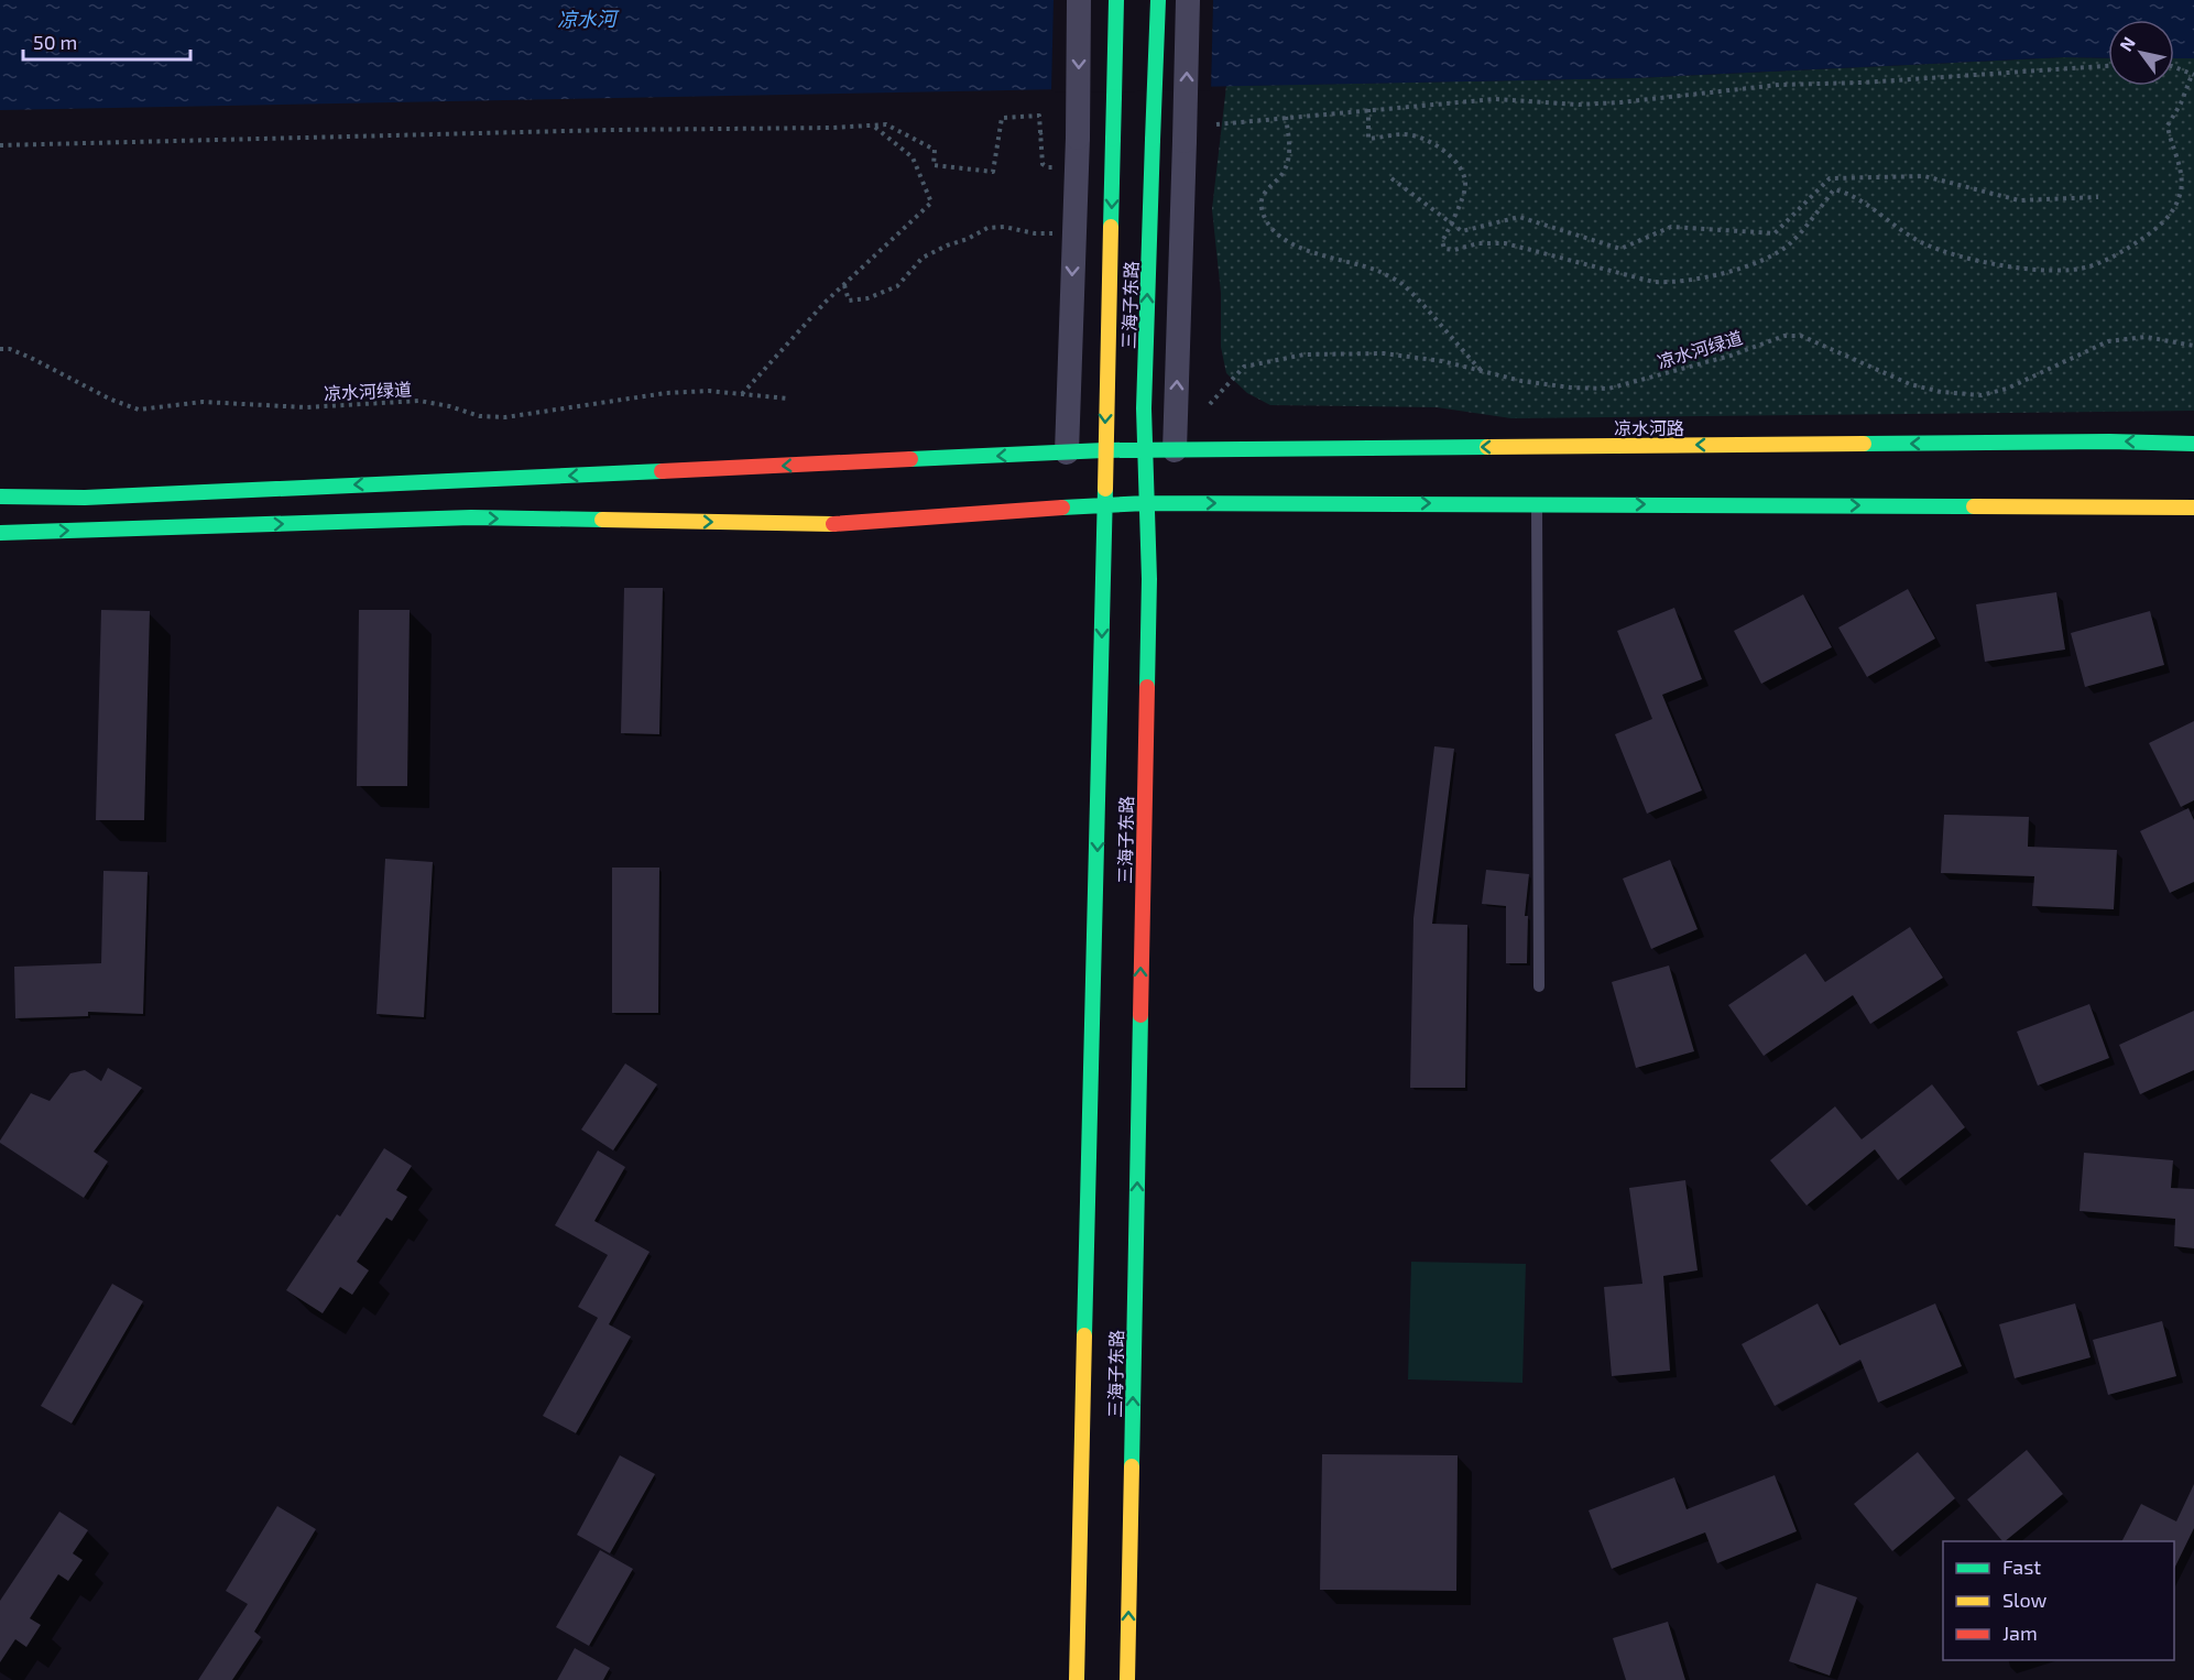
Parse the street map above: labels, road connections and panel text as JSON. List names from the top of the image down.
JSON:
{
  "streets": {
    "street": ["三海子东路", "凉水河路"],
    "path": ["凉水河绿道"]
  },
  "crossings": [
    ["三海子东路", "凉水河路"]
  ],
  "water": ["凉水河"],
  "legend": ["Fast", "Slow", "Jam"],
  "scale_bar": "50 m",
  "north": "top left"
}
